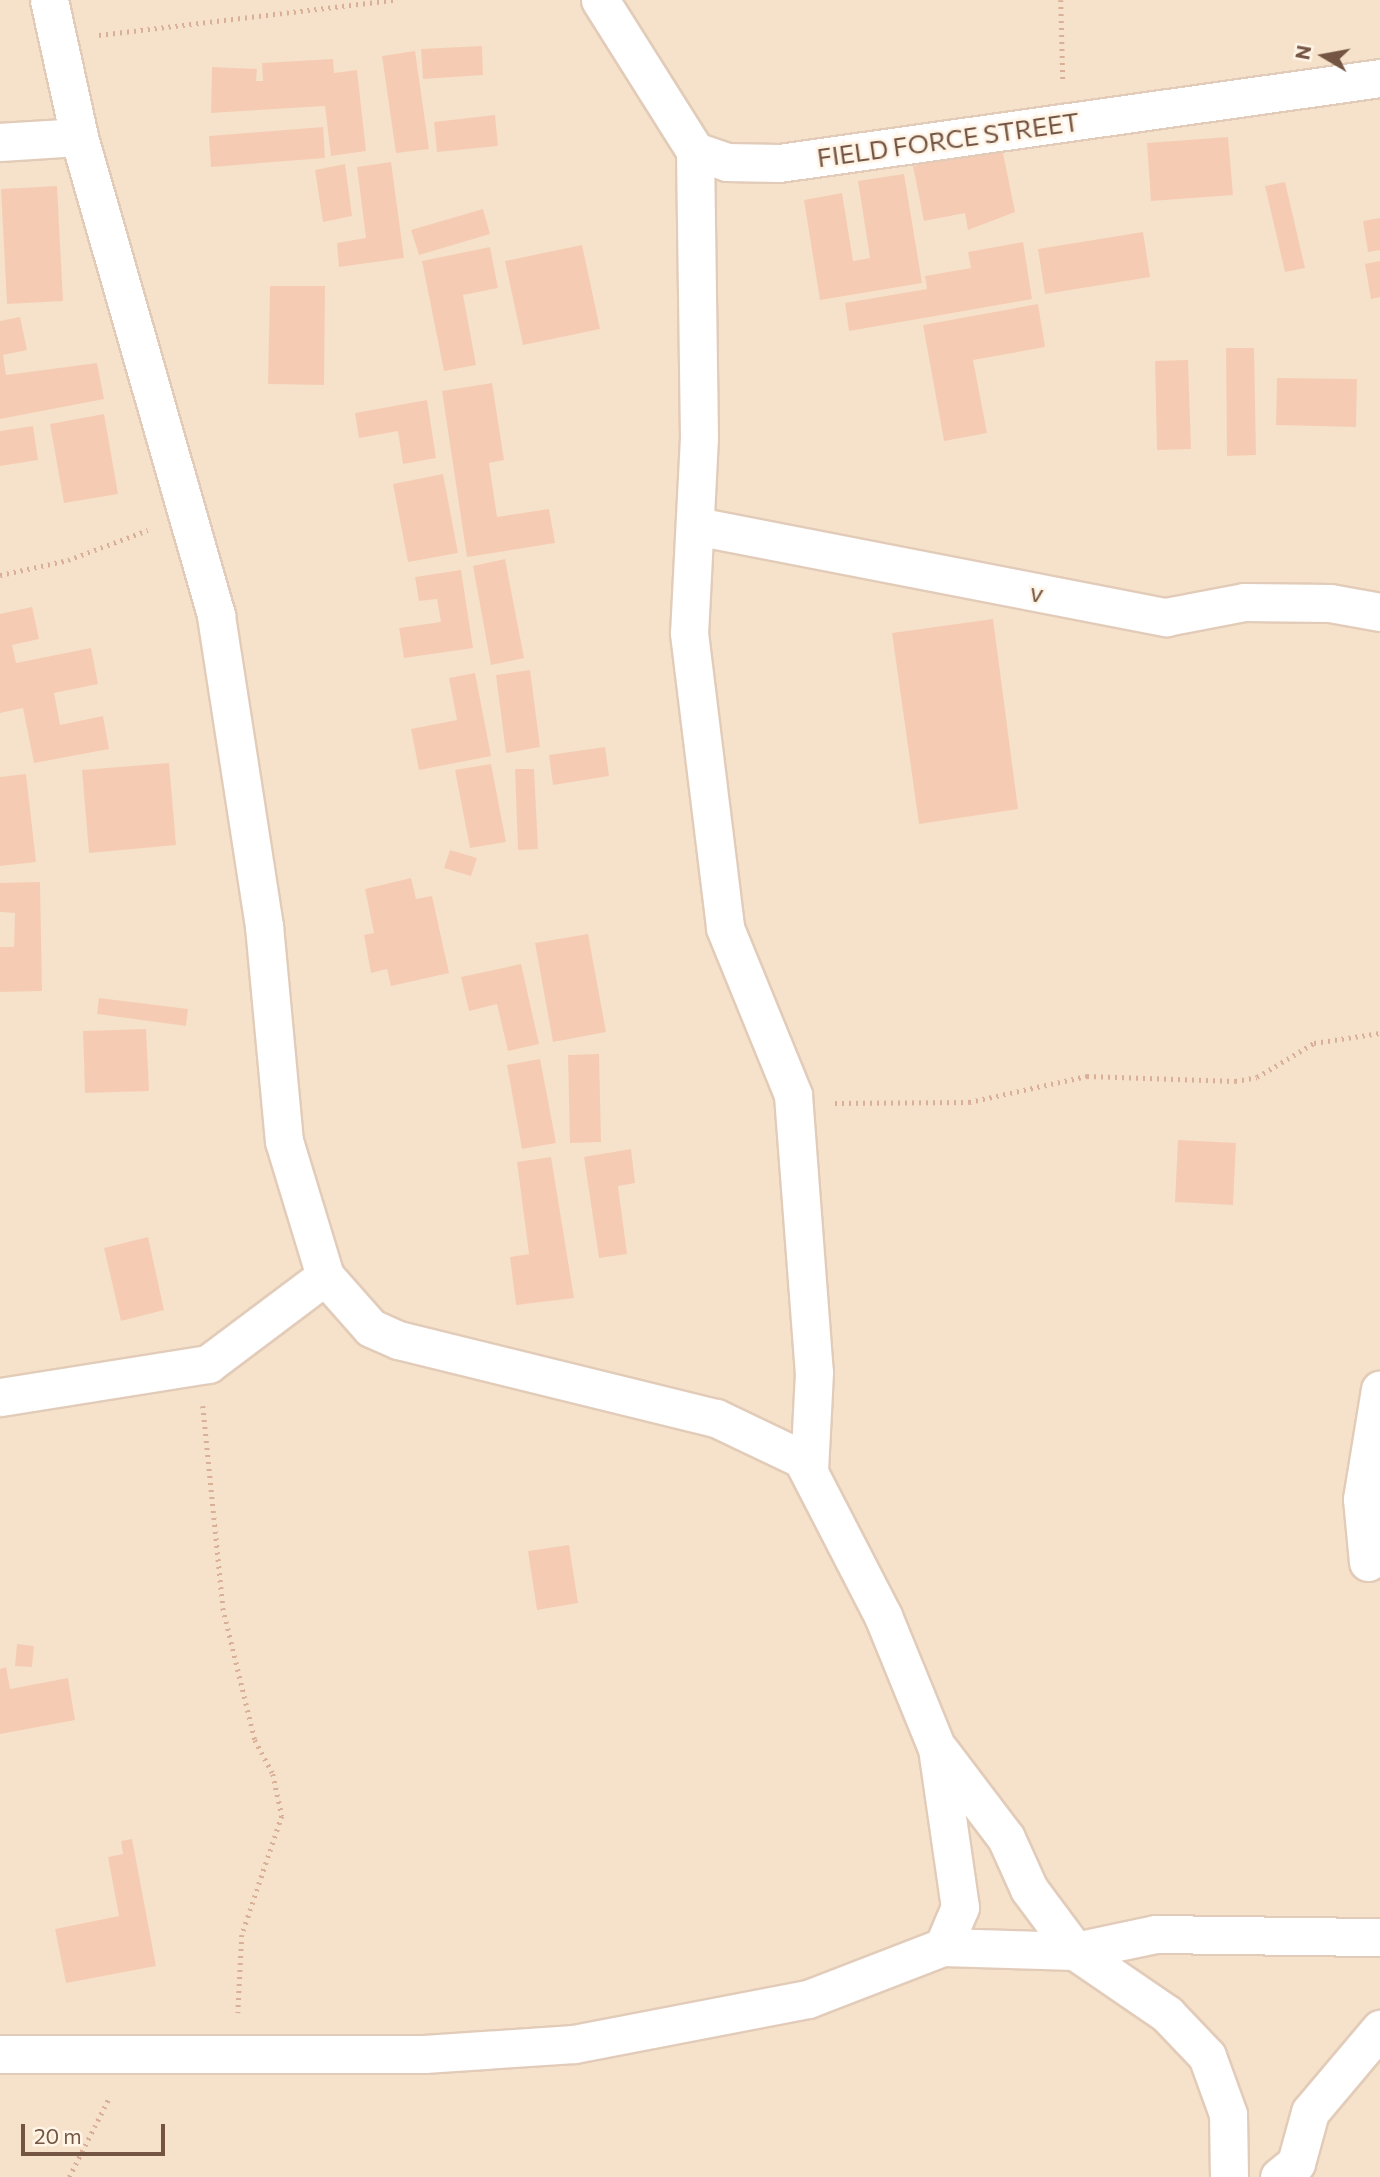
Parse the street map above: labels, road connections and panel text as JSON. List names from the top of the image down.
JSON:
{
  "streets": {
    "street": ["FIELD FORCE STREET", "v"]
  },
  "scale_bar": "20 m",
  "north": "left"
}
